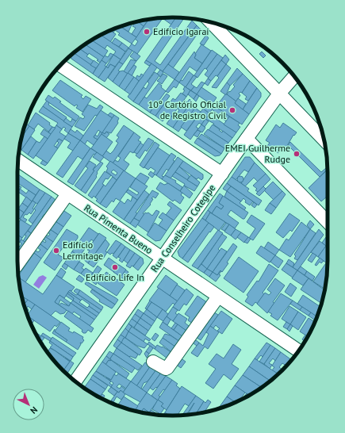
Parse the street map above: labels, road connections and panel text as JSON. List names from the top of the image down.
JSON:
{
  "streets": {
    "street": ["Rua Conselheiro Cotegipe", "Rua Pimenta Bueno"]
  },
  "crossings": [
    ["Rua Conselheiro Cotegipe", "Rua Pimenta Bueno"]
  ],
  "places": [
    "Edifício Igarai",
    "10º Cartório Oficial de Registro Civil",
    "EMEI Guilherme Rudge",
    "Edifício Lermitage",
    "Edifício Life In"
  ],
  "north": "bottom right"
}
